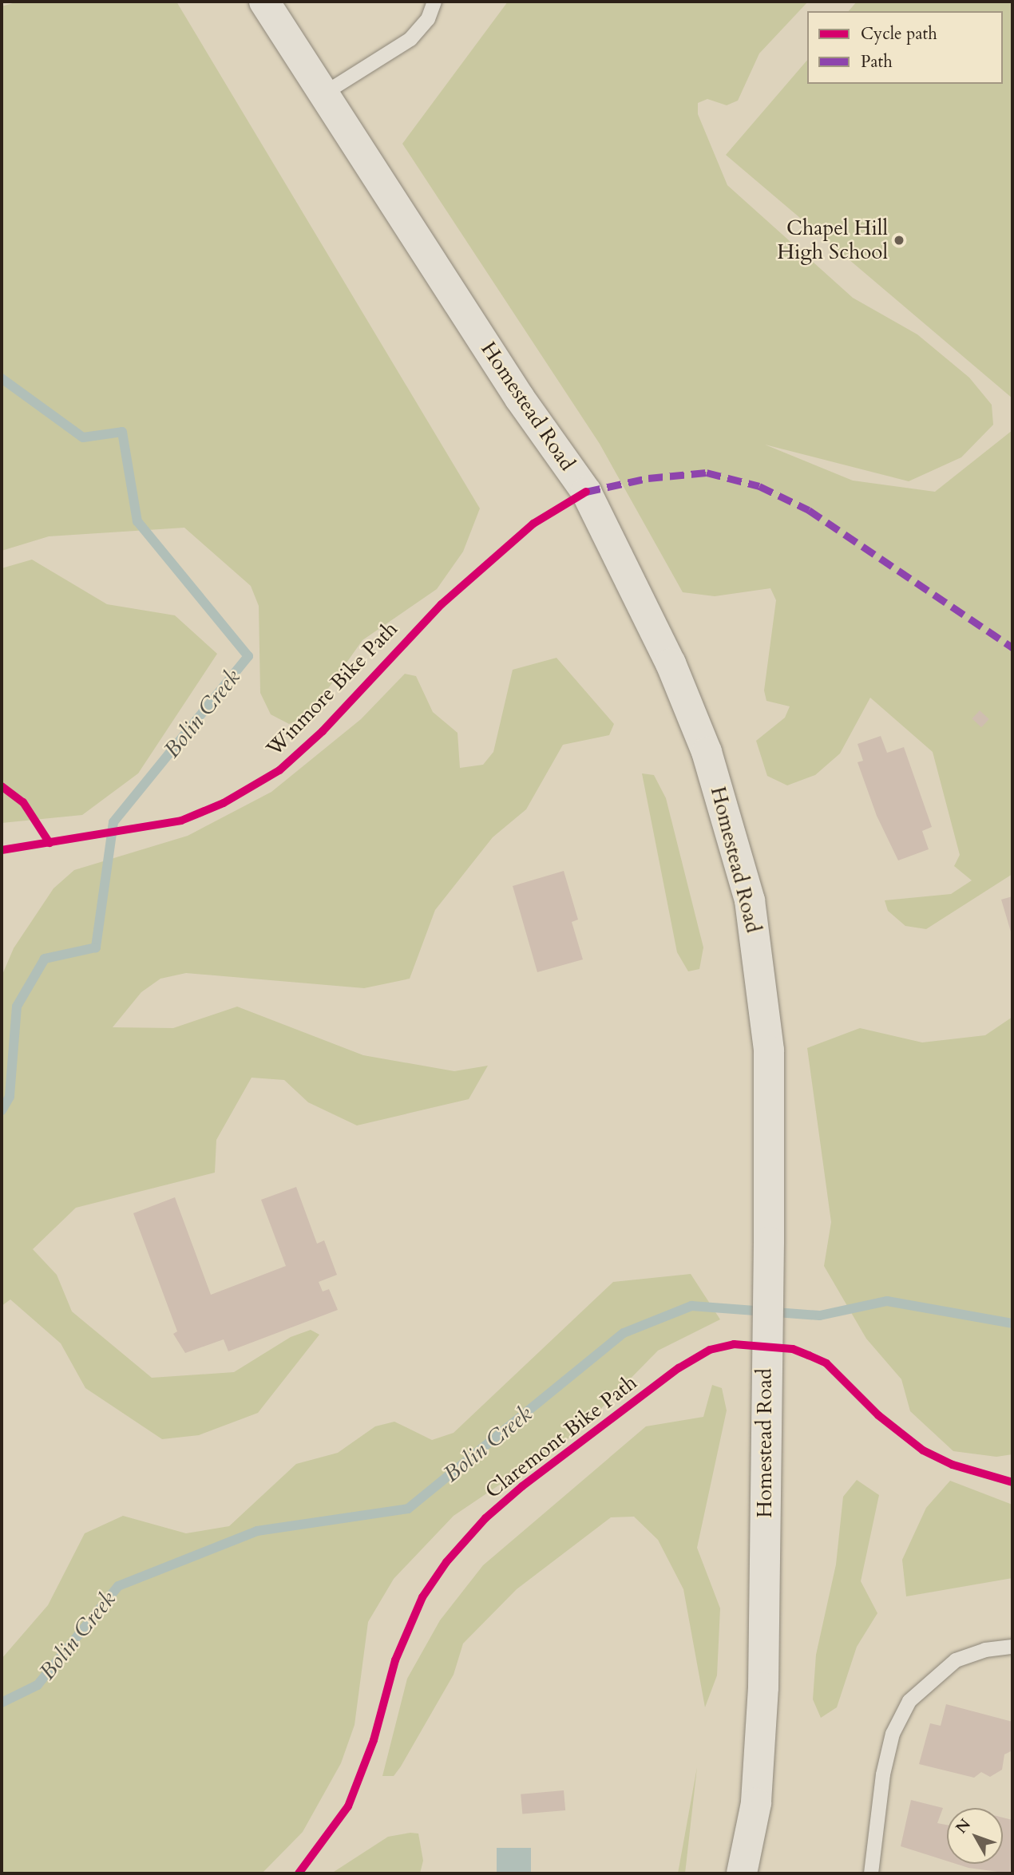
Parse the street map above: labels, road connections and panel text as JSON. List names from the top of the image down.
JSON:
{
  "streets": {
    "main road": ["Homestead Road"],
    "cycle path": ["Winmore Bike Path", "Claremont Bike Path"]
  },
  "water": ["Bolin Creek"],
  "places": ["Chapel Hill High School"],
  "legend": ["Cycle path", "Path"],
  "north": "top left"
}
